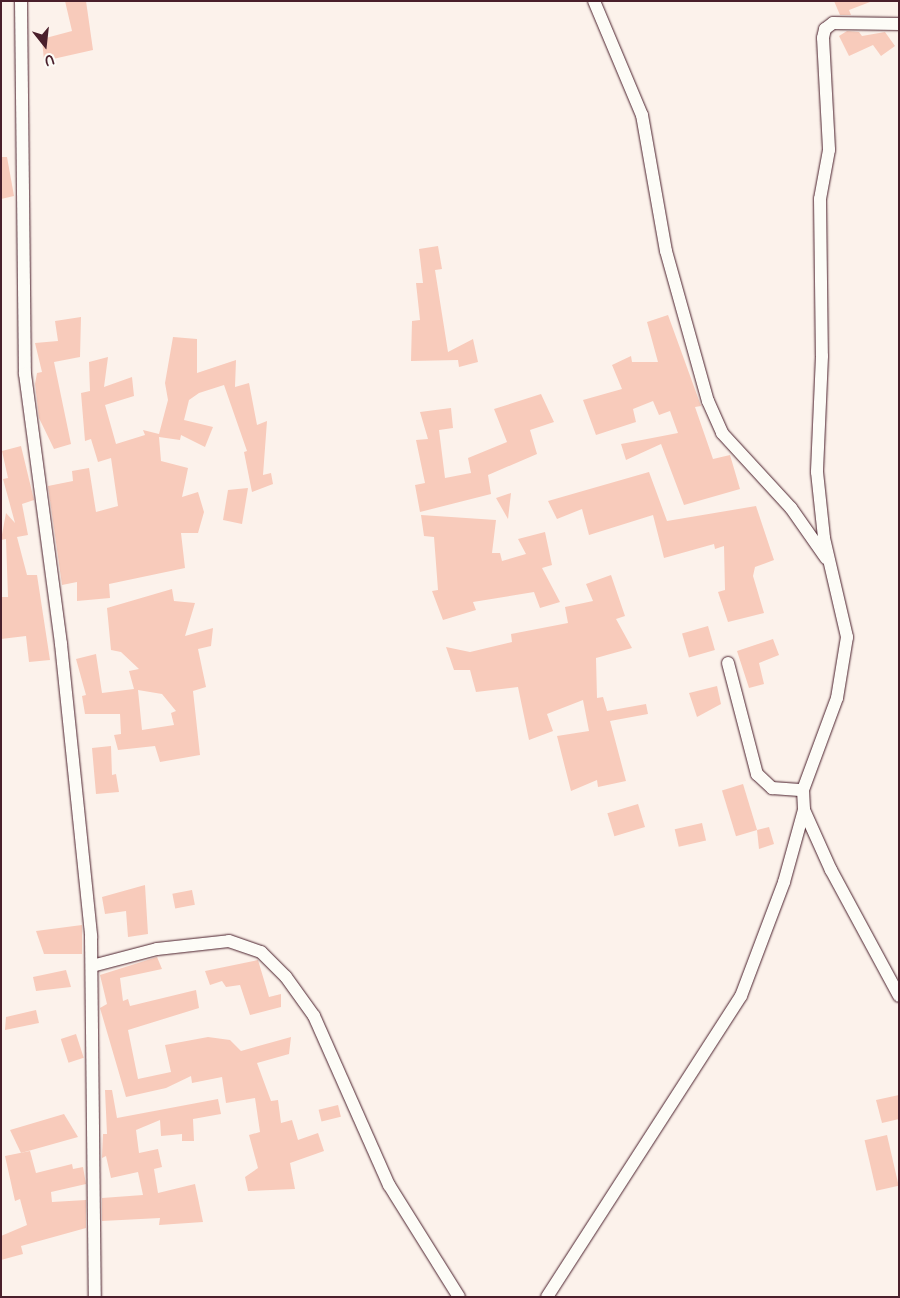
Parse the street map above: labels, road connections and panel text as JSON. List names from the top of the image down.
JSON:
{
  "north": "bottom"
}
